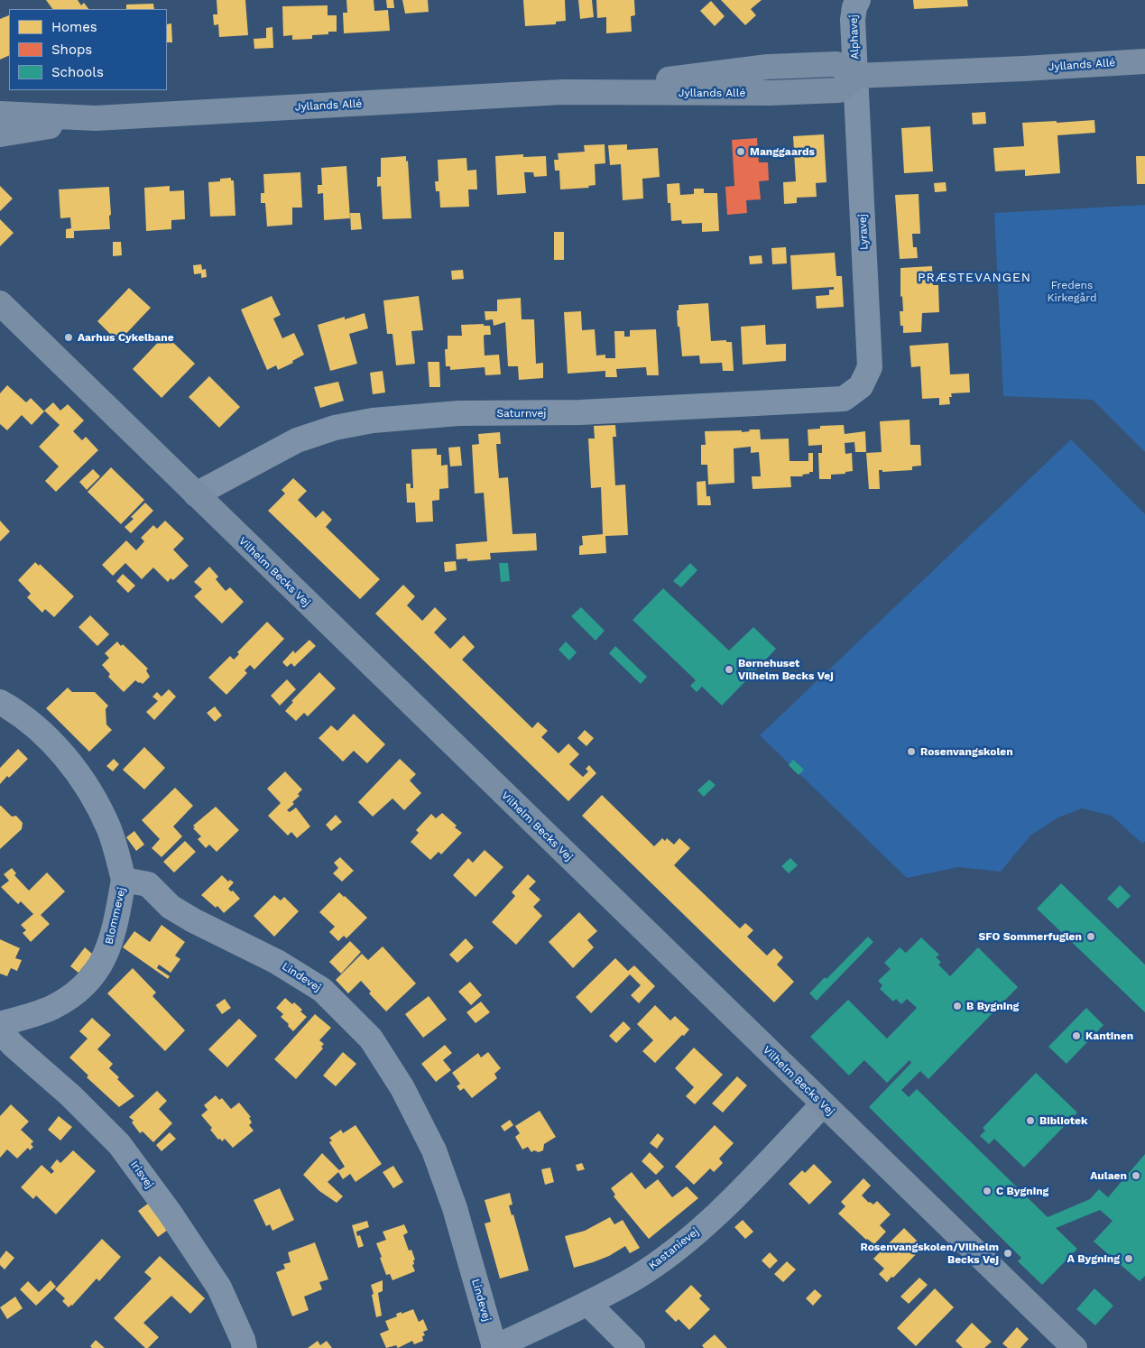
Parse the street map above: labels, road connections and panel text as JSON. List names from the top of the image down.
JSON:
{
  "streets": {
    "street": [
      "Alphavej",
      "Jyllands Allé",
      "Lyravej",
      "Saturnvej",
      "Vilhelm Becks Vej",
      "Blommevej",
      "Lindevej",
      "Irisvej",
      "Kastanievej"
    ]
  },
  "crossings": [
    ["Alphavej", "Jyllands Allé"],
    ["Alphavej", "Lyravej"],
    ["Jyllands Allé", "Lyravej"],
    ["Lyravej", "Saturnvej"],
    ["Saturnvej", "Vilhelm Becks Vej"],
    ["Vilhelm Becks Vej", "Kastanievej"],
    ["Blommevej", "Lindevej"],
    ["Lindevej", "Kastanievej"]
  ],
  "districts": ["PRÆSTEVANGEN"],
  "parks": ["Fredens Kirkegård"],
  "places": [
    "Manggaards",
    "Aarhus Cykelbane",
    "Børnehuset Vilhelm Becks Vej",
    "Rosenvangskolen",
    "SFO Sommerfuglen",
    "B Bygning",
    "Kantinen",
    "Bibliotek",
    "Aulaen",
    "C Bygning",
    "Rosenvangskolen/Vilhelm Becks Vej",
    "A Bygning"
  ],
  "legend": ["Homes", "Shops", "Schools"]
}
